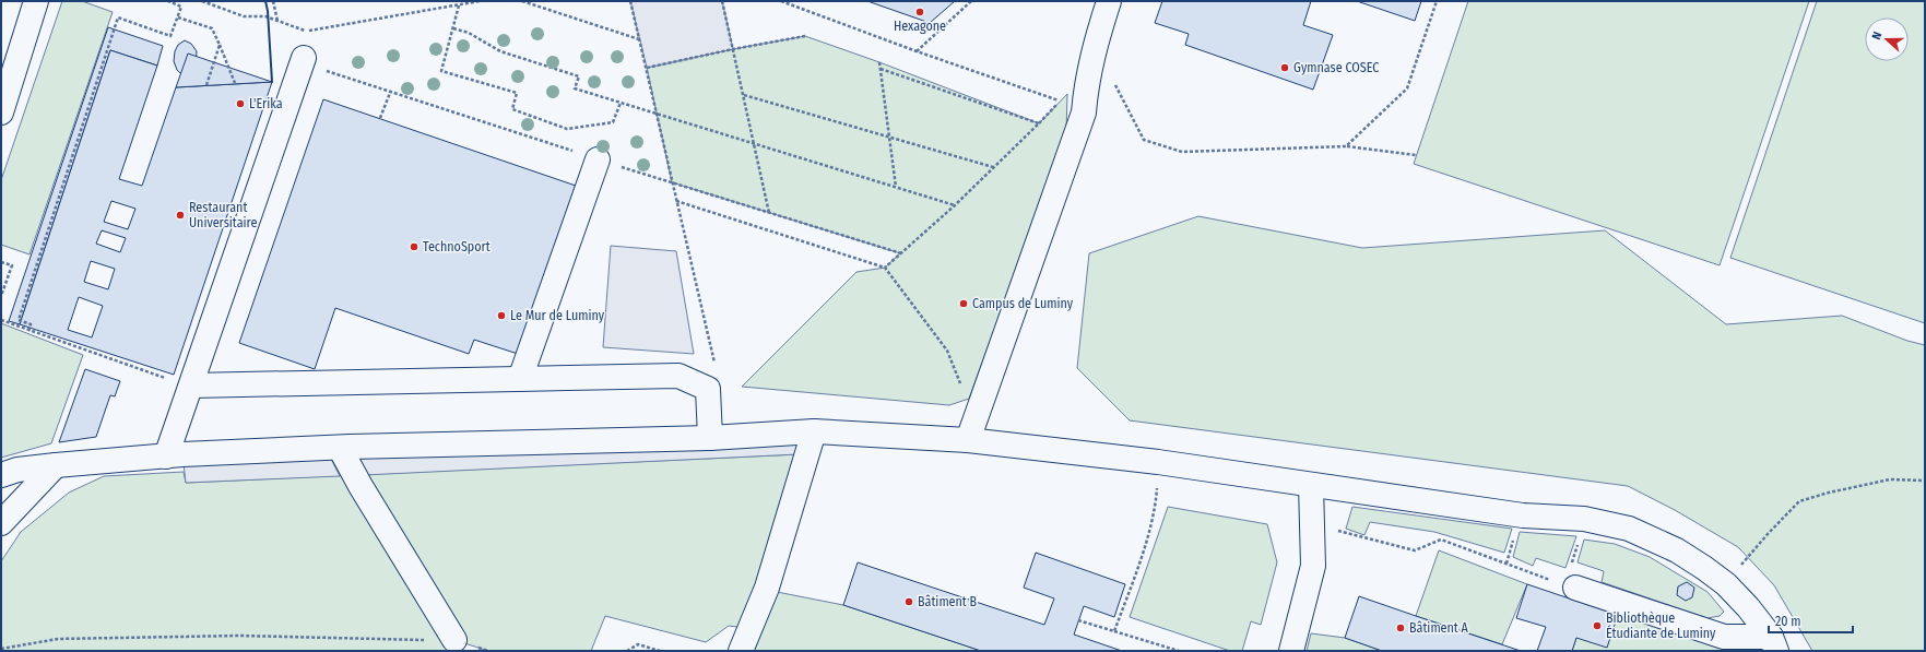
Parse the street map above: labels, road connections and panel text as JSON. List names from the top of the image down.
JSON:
{
  "places": [
    "Hexagone",
    "Gymnase COSEC",
    "L'Erika",
    "Restaurant Universitaire",
    "TechnoSport",
    "Campus de Luminy",
    "Le Mur de Luminy",
    "Bâtiment B",
    "Bibliothèque Étudiante de Luminy",
    "Bâtiment A"
  ],
  "scale_bar": "20 m",
  "north": "left"
}
